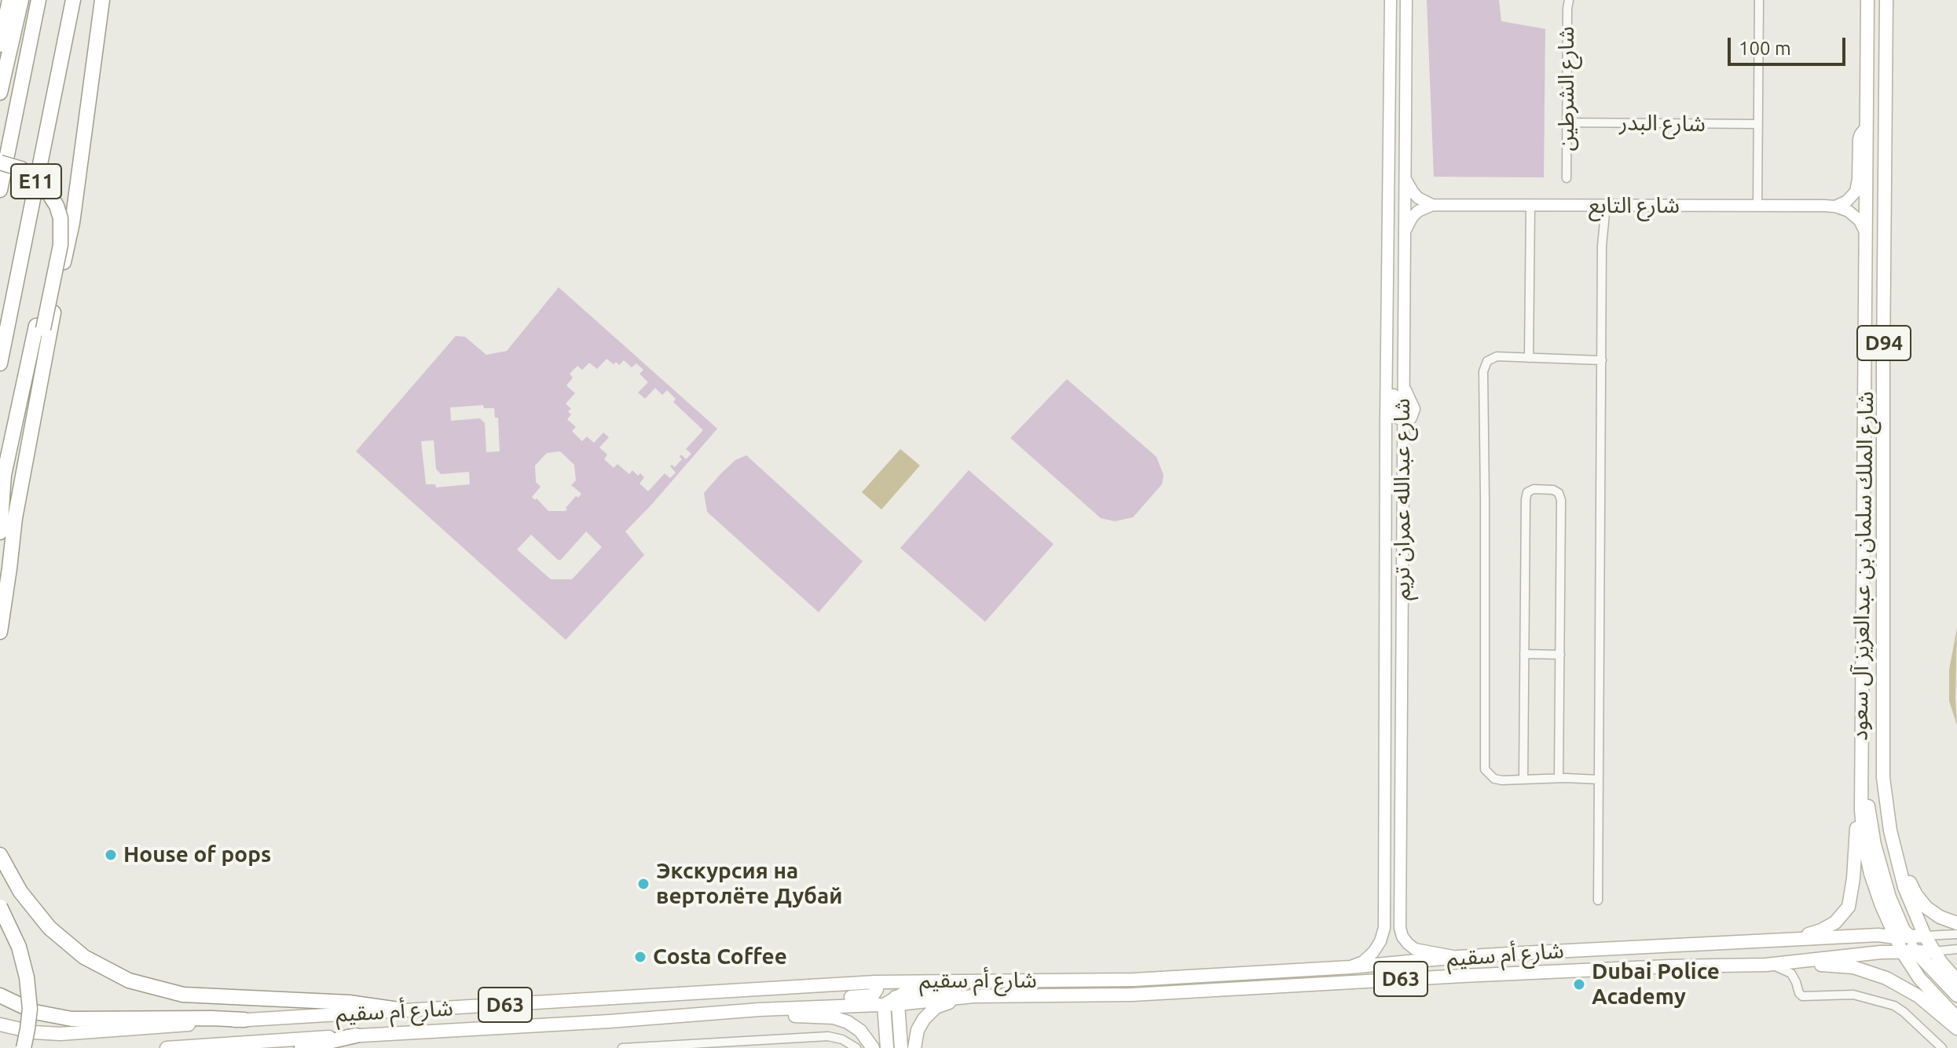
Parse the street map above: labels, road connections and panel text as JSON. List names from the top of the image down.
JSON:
{
  "streets": {
    "highway": ["E11"],
    "main road": [
      "D94",
      "شارع الملك سلمان بن عبدالعزيز آل سعود",
      "شارع أم سقيم",
      "D63"
    ],
    "street": [
      "شارع الشرطين",
      "شارع البدر",
      "شارع التابع",
      "شارع عبدالله عمران تريم"
    ]
  },
  "crossings": [
    ["شارع الشرطين", "شارع البدر"],
    ["D94", "شارع الملك سلمان بن عبدالعزيز آل سعود"],
    ["D94", "شارع أم سقيم"],
    ["شارع عبدالله عمران تريم", "شارع أم سقيم"],
    ["شارع الملك سلمان بن عبدالعزيز آل سعود", "شارع أم سقيم"]
  ],
  "places": [
    "House of pops",
    "Экскурсия на вертолёте Дубай",
    "Costa Coffee",
    "Dubai Police Academy"
  ],
  "scale_bar": "100 m"
}
